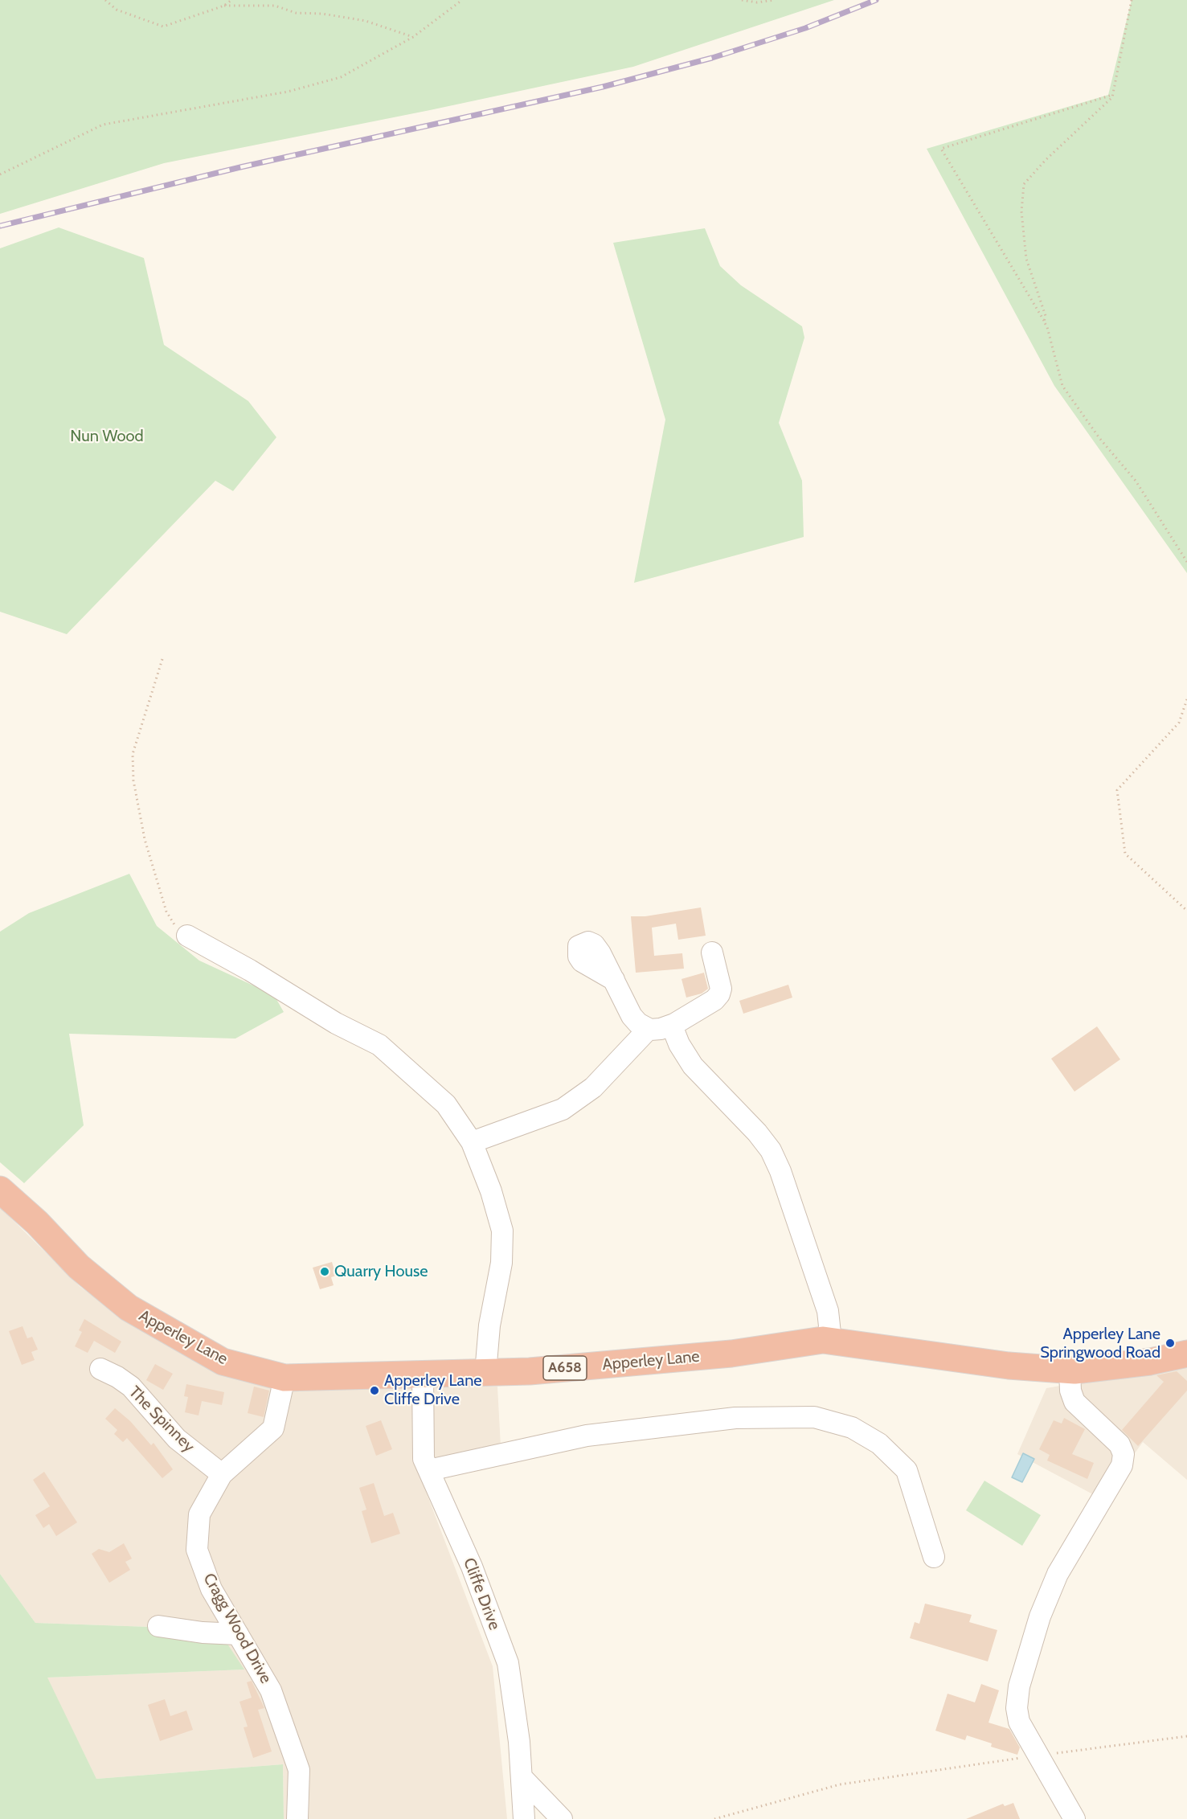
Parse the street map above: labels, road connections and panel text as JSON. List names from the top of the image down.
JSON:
{
  "streets": {
    "highway": ["Apperley Lane", "A658"],
    "street": ["The Spinney", "Cliffe Drive", "Cragg Wood Drive"]
  },
  "crossings": [
    ["Apperley Lane", "Cliffe Drive"],
    ["Apperley Lane", "Cragg Wood Drive"],
    ["The Spinney", "Cragg Wood Drive"]
  ],
  "parks": ["Nun Wood"],
  "places": ["Quarry House", "Apperley Lane Springwood Road", "Apperley Lane Cliffe Drive"]
}
